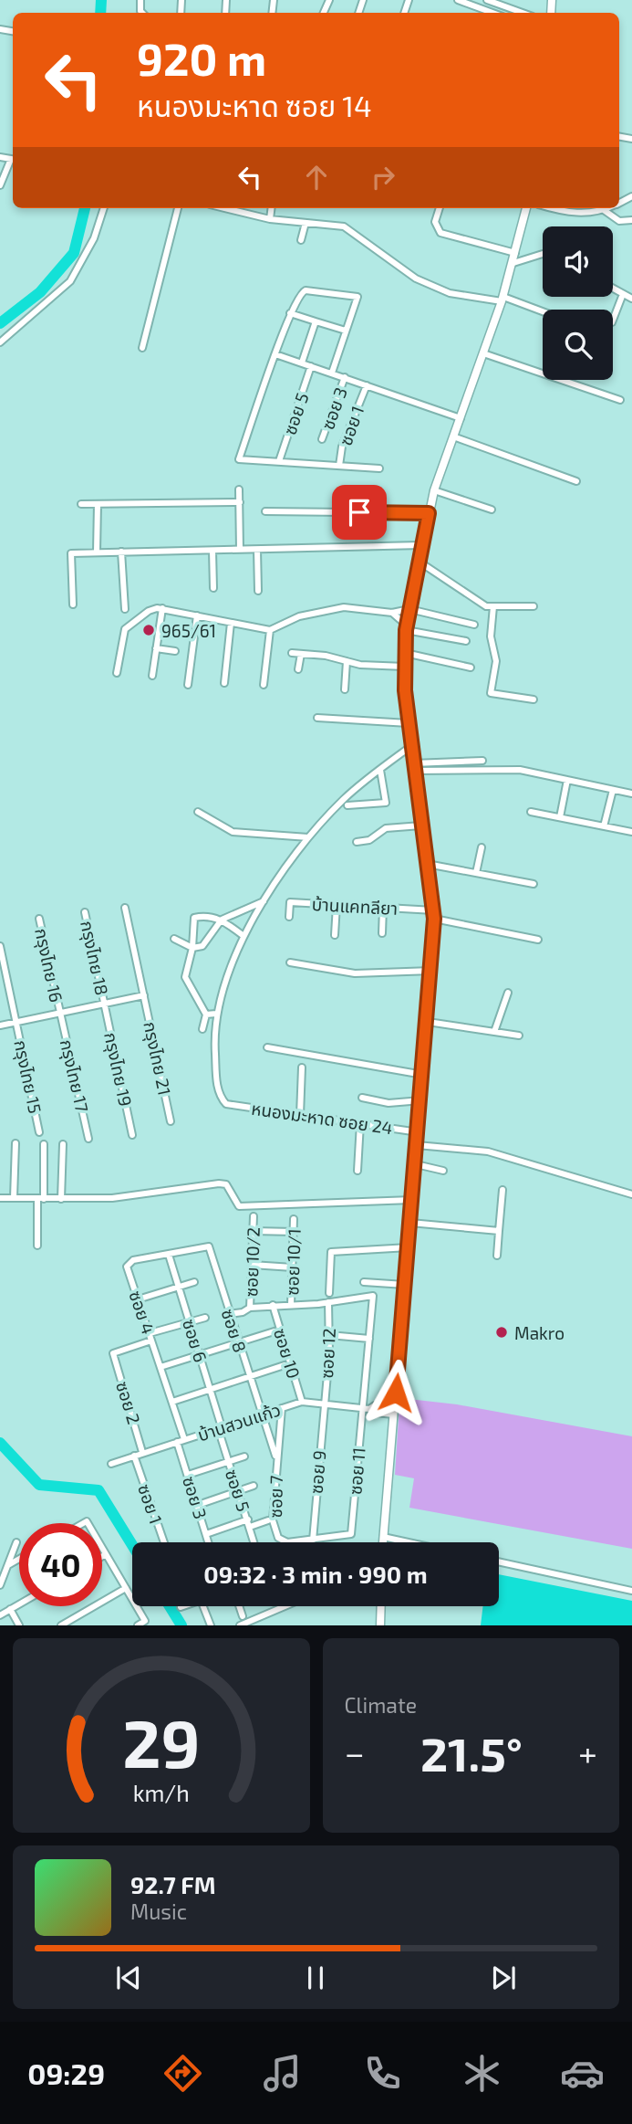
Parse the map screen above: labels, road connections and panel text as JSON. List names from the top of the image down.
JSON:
{
  "streets": {
    "street": [
      "ซอย 3",
      "ซอย 5",
      "ซอย 1",
      "บ้านแคทลียา",
      "กรุงไทย 18",
      "กรุงไทย 16",
      "กรุงไทย 21",
      "กรุงไทย 19",
      "กรุงไทย 17",
      "กรุงไทย 15",
      "หนองมะหาด ซอย 24",
      "ซอย 10/2",
      "ซอย 10/1",
      "ซอย 4",
      "ซอย 8",
      "ซอย 6",
      "ซอย 10",
      "ซอย 12",
      "ซอย 2",
      "บ้านสวนแก้ว",
      "ซอย 11",
      "ซอย 9",
      "ซอย 7"
    ]
  },
  "crossings": [
    ["ซอย 3", "บ้านสวนแก้ว"],
    ["ซอย 5", "ซอย 6"],
    ["ซอย 5", "บ้านสวนแก้ว"],
    ["ซอย 1", "บ้านสวนแก้ว"],
    ["กรุงไทย 18", "กรุงไทย 19"],
    ["กรุงไทย 16", "กรุงไทย 17"],
    ["ซอย 4", "ซอย 8"],
    ["ซอย 4", "ซอย 6"],
    ["ซอย 4", "ซอย 2"],
    ["ซอย 4", "บ้านสวนแก้ว"],
    ["ซอย 8", "บ้านสวนแก้ว"],
    ["ซอย 8", "ซอย 7"],
    ["ซอย 6", "บ้านสวนแก้ว"],
    ["ซอย 10", "บ้านสวนแก้ว"],
    ["ซอย 12", "บ้านสวนแก้ว"],
    ["ซอย 12", "ซอย 11"],
    ["ซอย 12", "ซอย 9"],
    ["ซอย 2", "บ้านสวนแก้ว"],
    ["บ้านสวนแก้ว", "ซอย 11"],
    ["บ้านสวนแก้ว", "ซอย 9"],
    ["บ้านสวนแก้ว", "ซอย 7"],
    ["ซอย 11", "ซอย 7"],
    ["ซอย 9", "ซอย 7"]
  ],
  "places": ["965/61", "Makro"],
  "page": {
    "turn": ["920 m", "หนองมะหาด ซอย 14"],
    "limit": "40",
    "trip": "09:32 · 3 min · 990 m",
    "tile": "Climate",
    "heat": ["−", "21.5°", "+"],
    "song": ["92.7 FM", "Music"],
    "tabs": "09:29",
    "gauge": ["29", "km/h"]
  }
}
